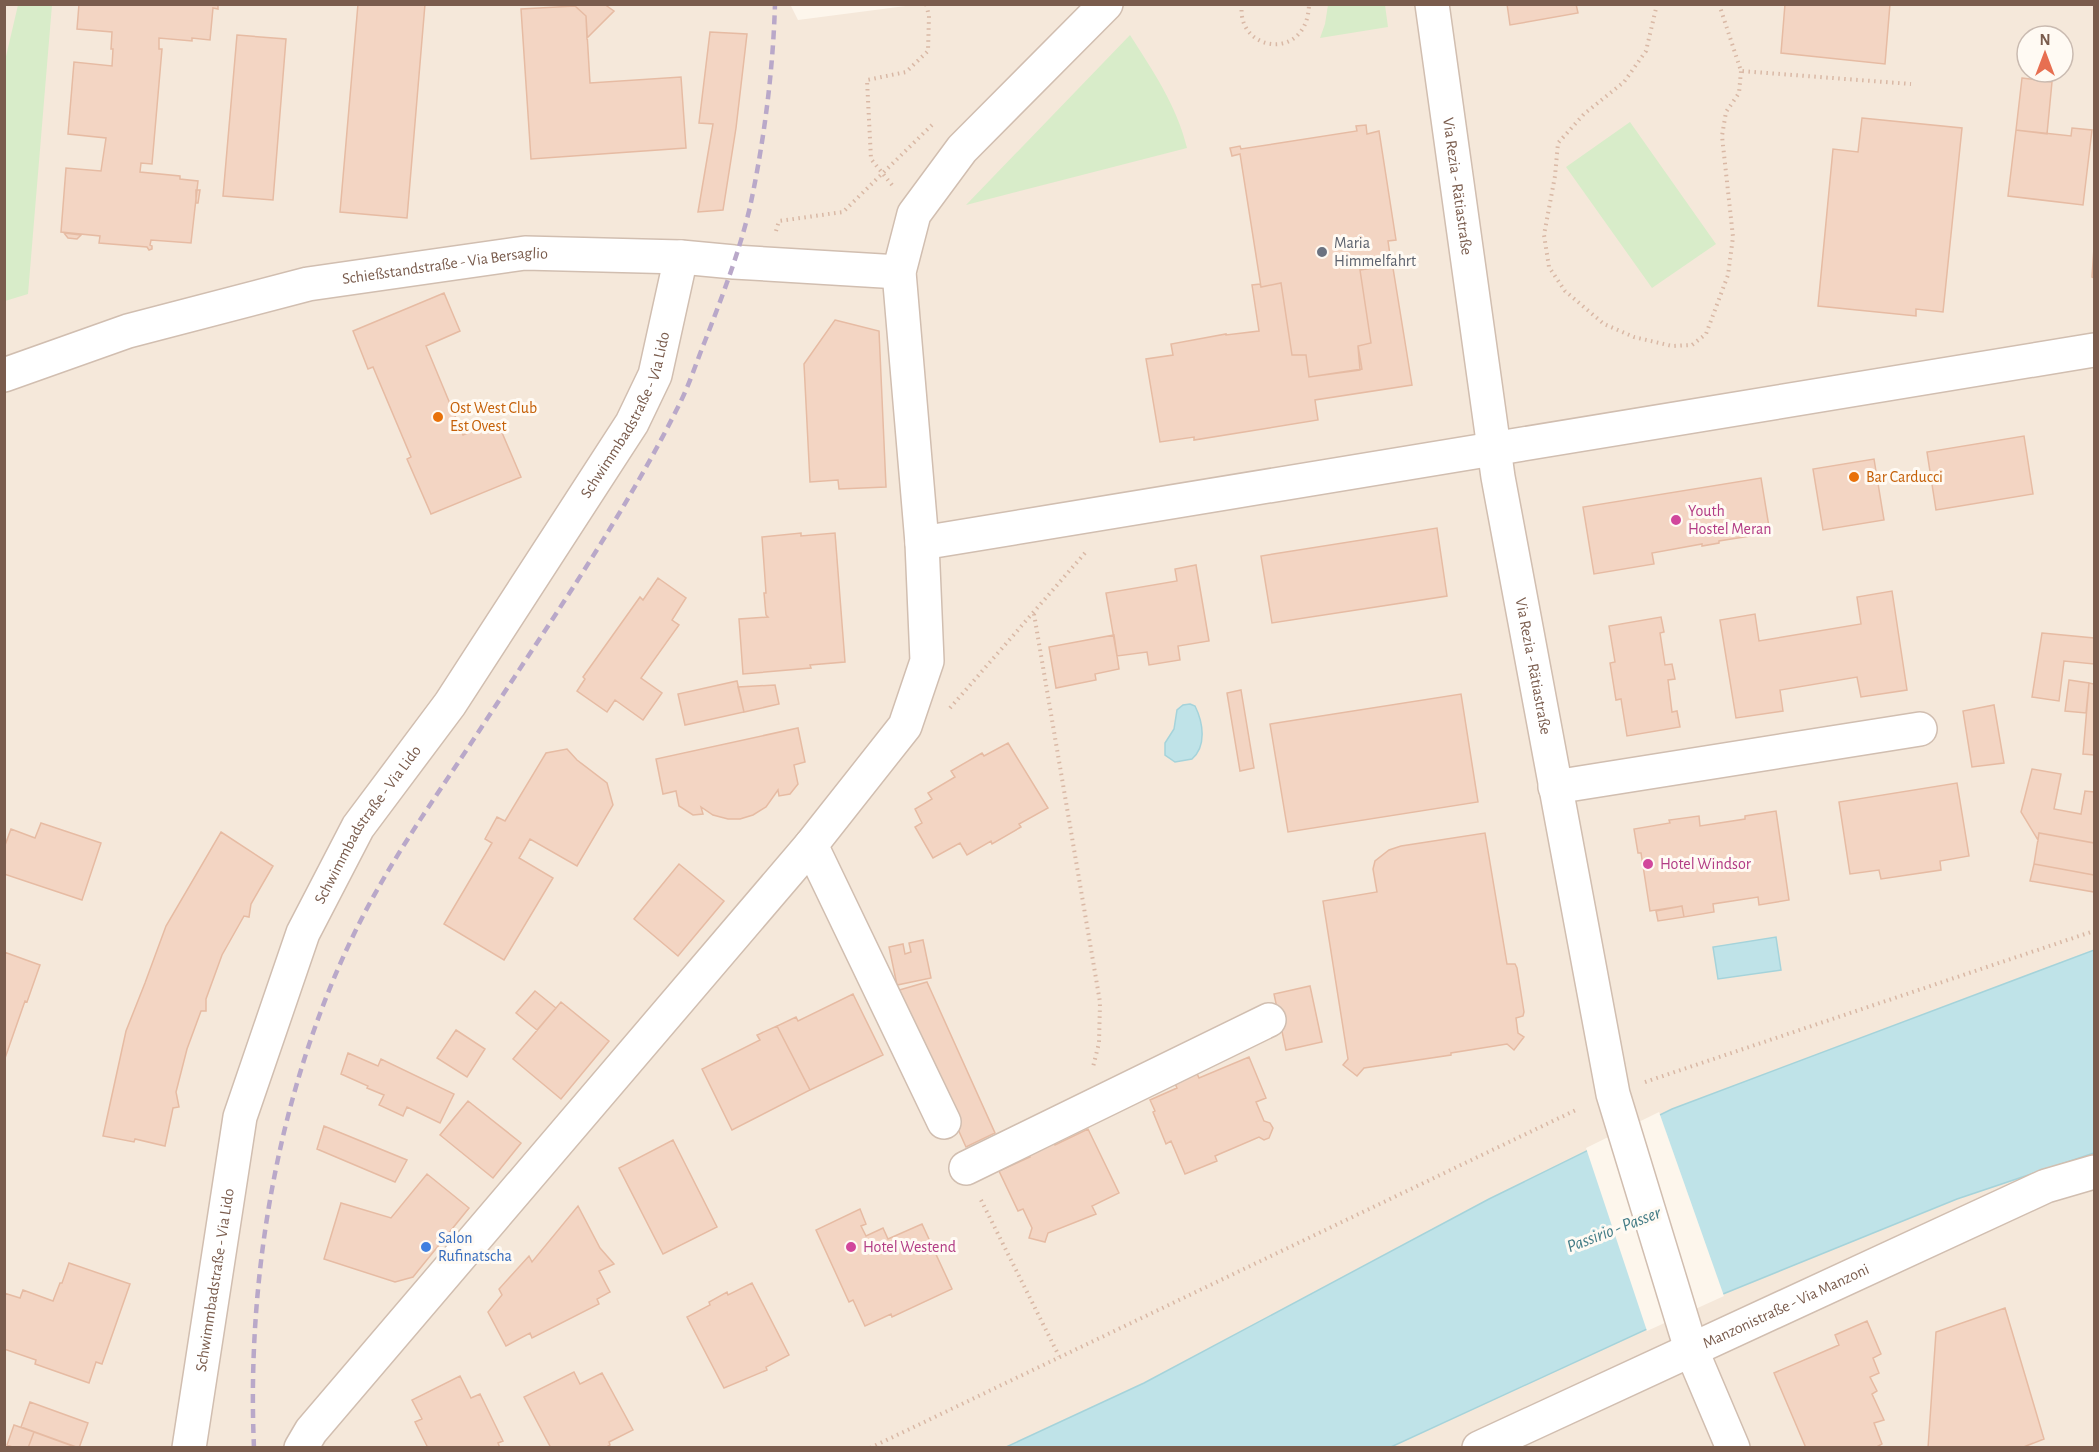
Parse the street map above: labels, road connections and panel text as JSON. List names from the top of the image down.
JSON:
{
  "streets": {
    "street": [
      "Via Rezia - Rätiastraße",
      "Schießstandstraße - Via Bersaglio",
      "Schwimmbadstraße - Via Lido",
      "Manzonistraße - Via Manzoni"
    ]
  },
  "crossings": [
    ["Via Rezia - Rätiastraße", "Manzonistraße - Via Manzoni"],
    ["Schießstandstraße - Via Bersaglio", "Schwimmbadstraße - Via Lido"]
  ],
  "water": ["Passirio - Passer"],
  "places": [
    "Maria Himmelfahrt",
    "Ost West Club Est Ovest",
    "Bar Carducci",
    "Youth Hostel Meran",
    "Hotel Windsor",
    "Salon Rufinatscha",
    "Hotel Westend"
  ],
  "north": "top"
}
